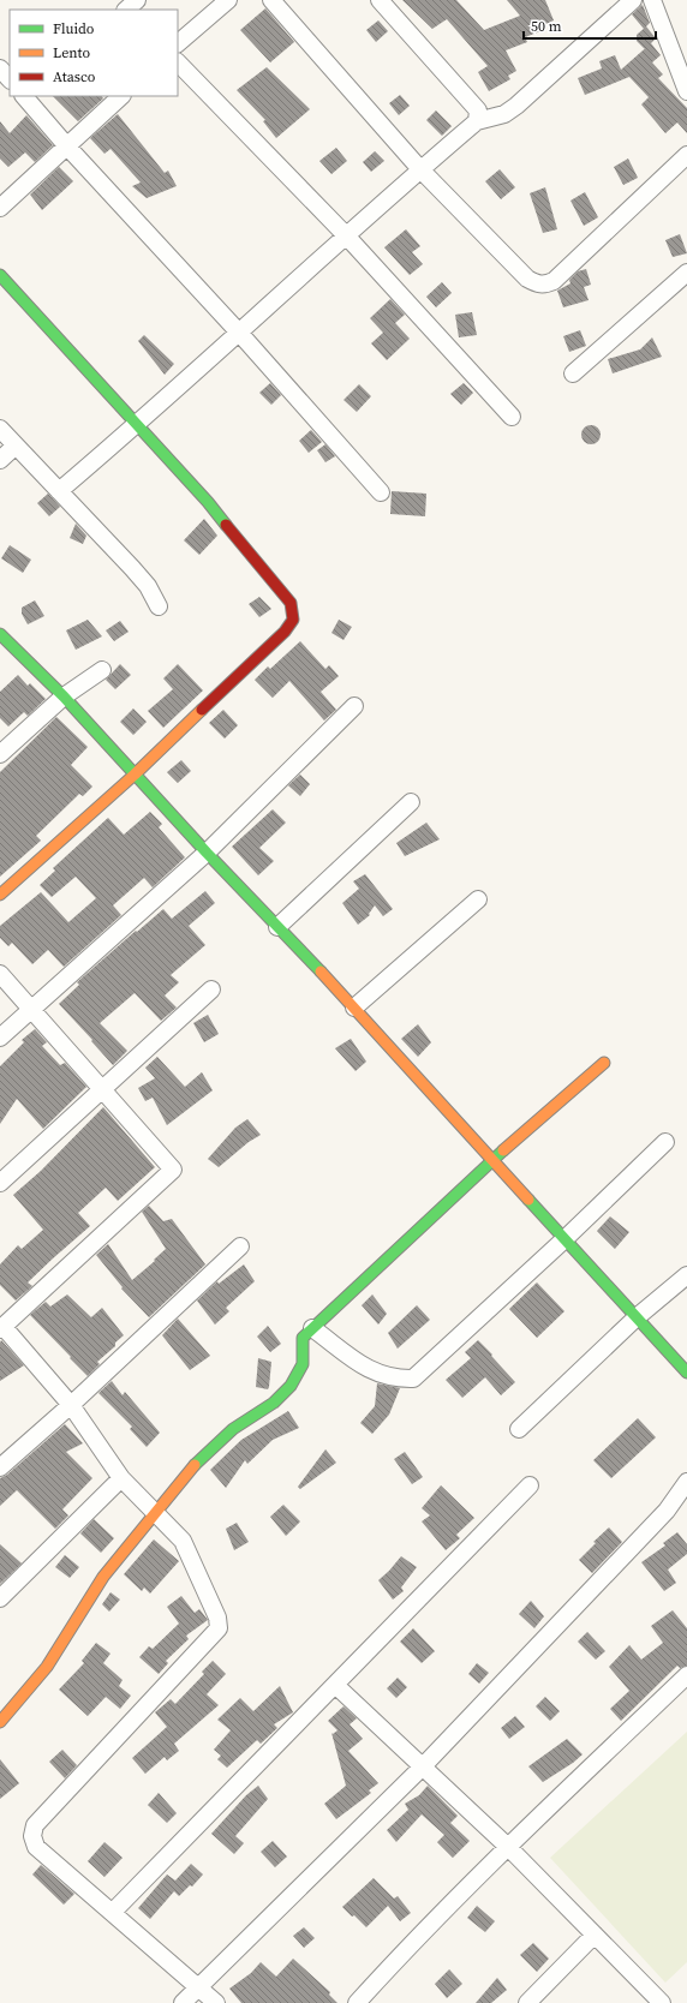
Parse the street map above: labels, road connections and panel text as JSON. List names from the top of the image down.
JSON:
{
  "legend": ["Fluido", "Lento", "Atasco"],
  "scale_bar": "50 m"
}
